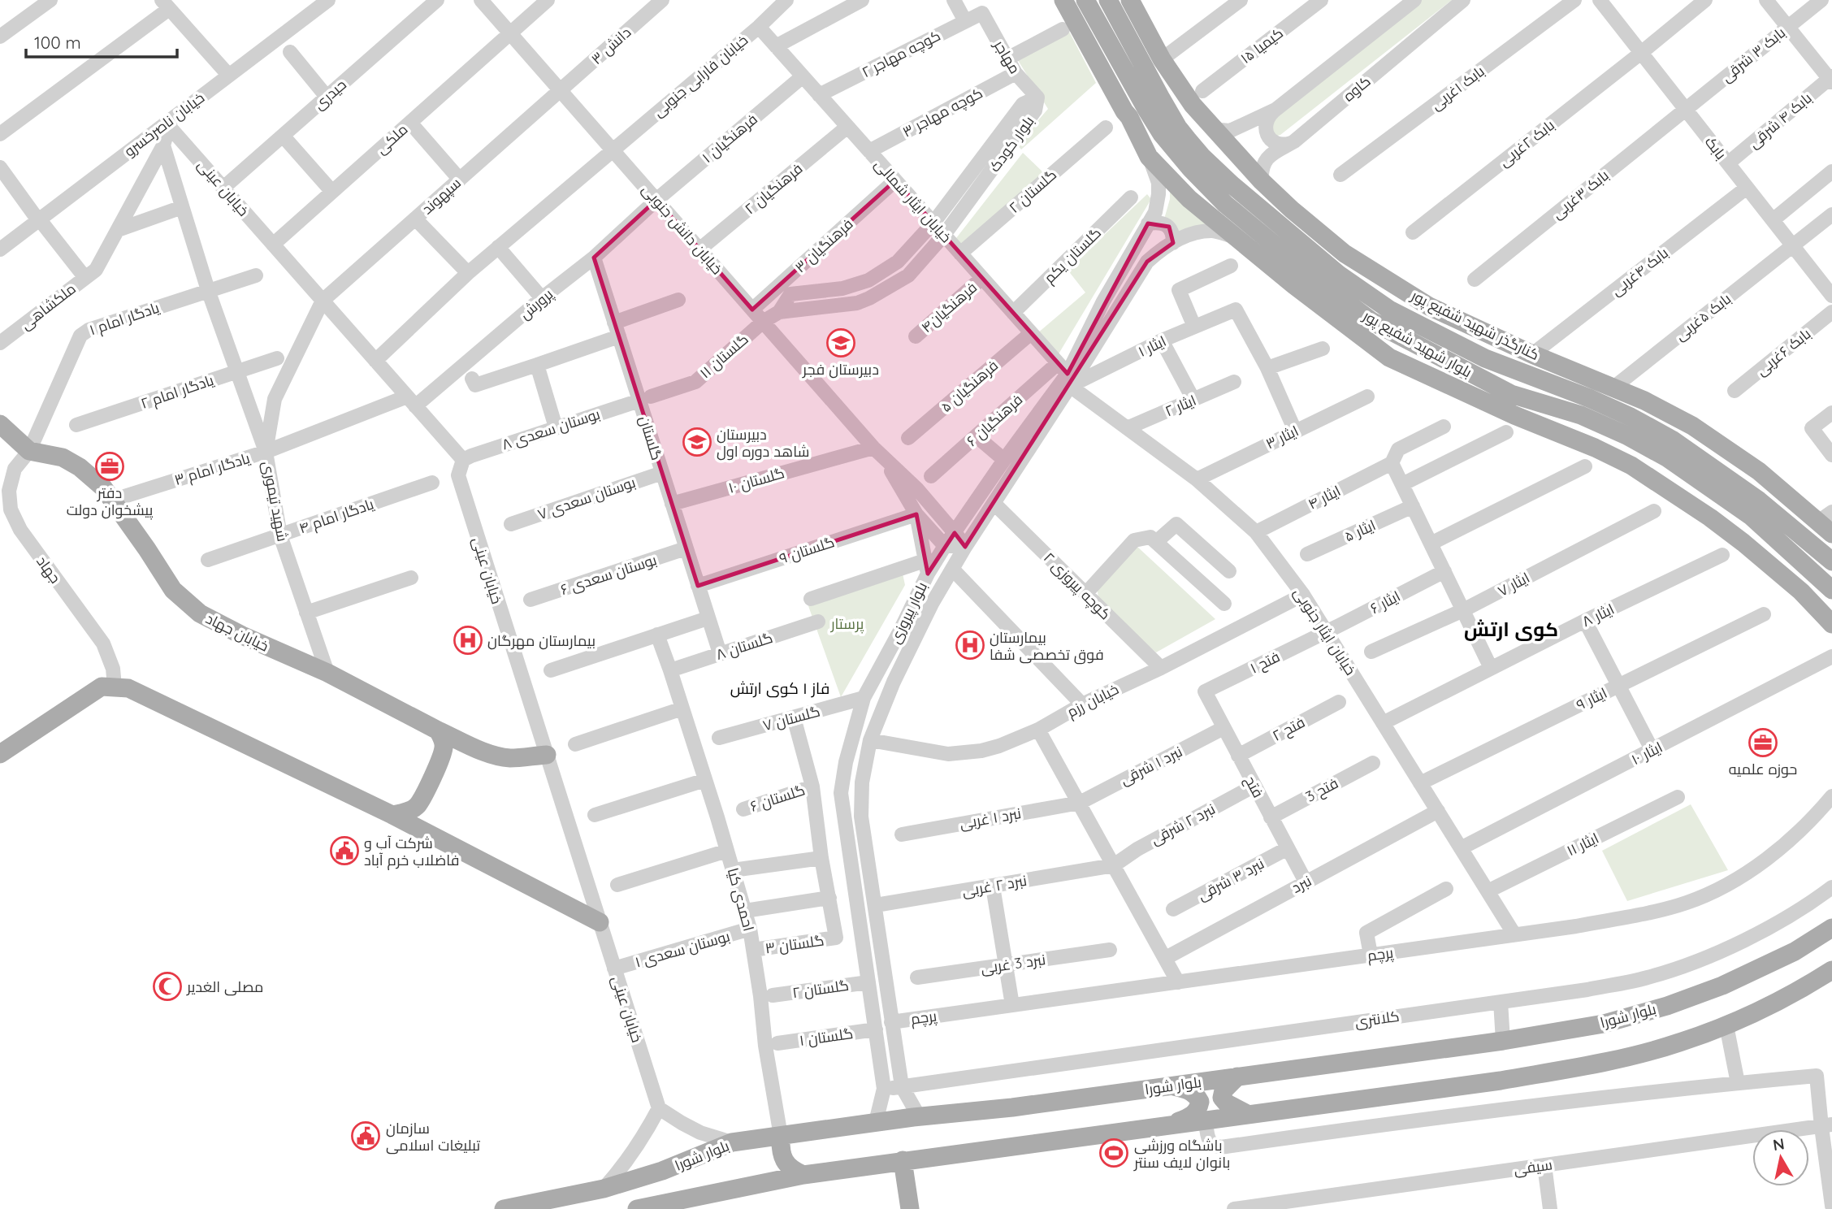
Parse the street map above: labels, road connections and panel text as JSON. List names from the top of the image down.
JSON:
{
  "streets": {
    "main road": [
      "کنارگذر شهید شفیع پور",
      "بلوار شهید شفیع پور",
      "خیابان جهاد",
      "بلوار شورا"
    ],
    "street": [
      "دانش ۳",
      "کیمیا ۱۵",
      "کوچه مهاجر ۲",
      "بابک ۳ شرقی",
      "مهاجر",
      "خیابان فارابی جنوبی",
      "بابک ۱غربی",
      "کاوه",
      "حیدری",
      "کوچه مهاجر ۳",
      "بابک ۴ شرقی",
      "خیابان ناصرخسرو",
      "فرهنگیان ۱",
      "ملکی",
      "بابک ۲غربی",
      "بلوار کودک",
      "بابک",
      "خیابان عینی",
      "فرهنگیان ۲",
      "گلستان ۲",
      "بابک ۳غربی",
      "سپهوند",
      "خیابان ایثار شمالی",
      "خیابان دانش جنوبی",
      "فرهنگیان ۳",
      "گلستان یکم",
      "بابک ۴غربی",
      "پرورش",
      "ملکشاهی",
      "فرهنگیان۴",
      "بابک ۵غربی",
      "یادگار امام ۱",
      "ایثار ۱",
      "بابک ۶غربی",
      "گلستان ۱۱",
      "فرهنگیان ۵",
      "یادگار امام ۲",
      "ایثار ۲",
      "فرهنگیان ۶",
      "بوستان سعدی ۸",
      "ایثار ۳",
      "گلستان",
      "یادگار امام ۳",
      "گلستان ۱۰",
      "ایثار ۴",
      "بوستان سعدی ۷",
      "شهید تیموری",
      "یادگار امام ۴",
      "ایثار ۵",
      "گلستان ۹",
      "جهاد",
      "بوستان سعدی ۶",
      "ایثار ۷",
      "کوچه پیروزی ۲",
      "ایثار ۶",
      "بلوار پیروزی",
      "ایثار ۸",
      "خیابان ایثار جنوبی",
      "گلستان ۸",
      "فتح ۱",
      "ایثار ۹",
      "خیابان رزم",
      "گلستان ۷",
      "فتح ۲",
      "ایثار ۱۰",
      "نبرد ۱ شرقی",
      "فتح",
      "فتح 3",
      "گلستان ۶",
      "نبرد ۱ غربی",
      "نبرد ۲ شرقی",
      "ایثار ۱۱",
      "نبرد ۳ شرقی",
      "نبرد",
      "نبرد ۲ غربی",
      "احمدی کیا",
      "گلستان ۳",
      "بوستان سعدی ۱",
      "پرچم",
      "نبرد 3 غربی",
      "کلانتری",
      "گلستان ۱",
      "سیفی"
    ]
  },
  "crossings": [
    ["دانش ۳", "سپهوند"],
    ["دانش ۳", "خیابان دانش جنوبی"],
    ["کوچه مهاجر ۲", "مهاجر"],
    ["کوچه مهاجر ۲", "خیابان ایثار شمالی"],
    ["بابک ۳ شرقی", "بابک"],
    ["بابک ۳ شرقی", "بابک ۳غربی"],
    ["مهاجر", "کوچه مهاجر ۳"],
    ["مهاجر", "بلوار کودک"],
    ["خیابان فارابی جنوبی", "خیابان ایثار شمالی"],
    ["خیابان فارابی جنوبی", "خیابان دانش جنوبی"],
    ["کاوه", "کنارگذر شهید شفیع پور"],
    ["حیدری", "خیابان عینی"],
    ["کوچه مهاجر ۳", "خیابان ایثار شمالی"],
    ["بابک ۴ شرقی", "بابک"],
    ["خیابان ناصرخسرو", "خیابان عینی"],
    ["فرهنگیان ۱", "خیابان ایثار شمالی"],
    ["فرهنگیان ۱", "خیابان دانش جنوبی"],
    ["فرهنگیان ۱", "پرورش"],
    ["ملکی", "خیابان عینی"],
    ["ملکی", "خیابان دانش جنوبی"],
    ["بابک ۲غربی", "بابک"],
    ["بلوار کودک", "خیابان ایثار شمالی"],
    ["بلوار کودک", "فرهنگیان ۳"],
    ["بلوار کودک", "گلستان ۱۱"],
    ["بابک", "بابک ۳غربی"],
    ["بابک", "بابک ۴غربی"],
    ["بابک", "بابک ۵غربی"],
    ["خیابان عینی", "سپهوند"],
    ["خیابان عینی", "پرورش"],
    ["خیابان عینی", "بوستان سعدی ۸"],
    ["خیابان عینی", "یادگار امام ۳"],
    ["خیابان عینی", "شهید تیموری"],
    ["خیابان عینی", "خیابان جهاد"],
    ["خیابان عینی", "بوستان سعدی ۱"],
    ["فرهنگیان ۲", "خیابان ایثار شمالی"],
    ["فرهنگیان ۲", "خیابان دانش جنوبی"],
    ["گلستان ۲", "خیابان ایثار شمالی"],
    ["گلستان ۲", "بلوار پیروزی"],
    ["سپهوند", "خیابان دانش جنوبی"],
    ["سپهوند", "شهید تیموری"],
    ["خیابان ایثار شمالی", "فرهنگیان ۳"],
    ["خیابان ایثار شمالی", "گلستان یکم"],
    ["خیابان ایثار شمالی", "فرهنگیان۴"],
    ["خیابان ایثار شمالی", "ایثار ۱"],
    ["خیابان ایثار شمالی", "فرهنگیان ۵"],
    ["خیابان ایثار شمالی", "فرهنگیان ۶"],
    ["خیابان ایثار شمالی", "بلوار پیروزی"],
    ["خیابان ایثار شمالی", "خیابان ایثار جنوبی"],
    ["خیابان دانش جنوبی", "فرهنگیان ۳"],
    ["خیابان دانش جنوبی", "پرورش"],
    ["خیابان دانش جنوبی", "گلستان ۱۱"],
    ["خیابان دانش جنوبی", "گلستان ۱۰"],
    ["خیابان دانش جنوبی", "گلستان ۹"],
    ["خیابان دانش جنوبی", "بلوار پیروزی"],
    ["بابک ۴غربی", "کنارگذر شهید شفیع پور"],
    ["پرورش", "گلستان"],
    ["پرورش", "یادگار امام ۳"],
    ["بابک ۵غربی", "کنارگذر شهید شفیع پور"],
    ["یادگار امام ۱", "جهاد"],
    ["یادگار امام ۱", "خیابان جهاد"],
    ["ایثار ۱", "فرهنگیان ۶"],
    ["ایثار ۱", "بلوار پیروزی"],
    ["ایثار ۱", "خیابان ایثار جنوبی"],
    ["گلستان ۱۱", "بوستان سعدی ۸"],
    ["گلستان ۱۱", "گلستان"],
    ["ایثار ۲", "خیابان ایثار جنوبی"],
    ["فرهنگیان ۶", "بلوار پیروزی"],
    ["فرهنگیان ۶", "خیابان ایثار جنوبی"],
    ["بوستان سعدی ۸", "گلستان"],
    ["ایثار ۳", "خیابان ایثار جنوبی"],
    ["گلستان", "گلستان ۱۰"],
    ["گلستان", "بوستان سعدی ۷"],
    ["گلستان", "گلستان ۹"],
    ["گلستان", "بوستان سعدی ۶"],
    ["گلستان", "گلستان ۸"],
    ["یادگار امام ۳", "شهید تیموری"],
    ["یادگار امام ۳", "خیابان جهاد"],
    ["ایثار ۴", "خیابان ایثار جنوبی"],
    ["شهید تیموری", "یادگار امام ۴"],
    ["شهید تیموری", "خیابان جهاد"],
    ["جهاد", "خیابان جهاد"],
    ["کوچه پیروزی ۲", "بلوار پیروزی"],
    ["کوچه پیروزی ۲", "خیابان رزم"],
    ["ایثار ۶", "خیابان ایثار جنوبی"],
    ["ایثار ۶", "فتح ۱"],
    ["بلوار پیروزی", "خیابان ایثار جنوبی"],
    ["بلوار پیروزی", "خیابان رزم"],
    ["بلوار پیروزی", "گلستان ۷"],
    ["بلوار پیروزی", "نبرد ۲ غربی"],
    ["بلوار پیروزی", "پرچم"],
    ["بلوار پیروزی", "بلوار شورا"],
    ["بلوار پیروزی", "کلانتری"],
    ["بلوار پیروزی", "گلستان ۱"],
    ["ایثار ۸", "خیابان ایثار جنوبی"],
    ["خیابان ایثار جنوبی", "فتح ۱"],
    ["خیابان ایثار جنوبی", "ایثار ۹"],
    ["خیابان ایثار جنوبی", "خیابان رزم"],
    ["خیابان ایثار جنوبی", "ایثار ۱۰"],
    ["خیابان ایثار جنوبی", "ایثار ۱۱"],
    ["خیابان ایثار جنوبی", "نبرد"],
    ["خیابان ایثار جنوبی", "پرچم"],
    ["گلستان ۸", "احمدی کیا"],
    ["فتح ۱", "فتح"],
    ["فتح ۲", "فتح"],
    ["نبرد ۱ شرقی", "فتح"],
    ["نبرد ۱ شرقی", "نبرد ۱ غربی"],
    ["فتح", "فتح 3"],
    ["فتح", "نبرد ۲ شرقی"],
    ["فتح", "نبرد ۳ شرقی"],
    ["فتح", "نبرد"],
    ["نبرد ۲ شرقی", "نبرد ۲ غربی"],
    ["احمدی کیا", "گلستان ۳"],
    ["احمدی کیا", "بوستان سعدی ۱"],
    ["احمدی کیا", "بلوار شورا"]
  ],
  "districts": ["کوی ارتش", "فاز ۱ کوی ارتش"],
  "parks": ["پرستار"],
  "places": {
    "school or university": ["دبیرستان فجر", "دبیرستان شاهد دوره اول"],
    "office": ["دفتر پیشخوان دولت", "حوزه علمیه"],
    "hospital": ["بیمارستان مهرگان", "بیمارستان فوق تخصصی شفا"],
    "public building": ["شرکت آب و فاضلاب خرم آباد", "سازمان تبلیغات اسلامی"],
    "mosque": ["مصلی الغدیر"],
    "sports": ["باشگاه ورزشی بانوان لایف سنتر"]
  },
  "scale_bar": "100 m",
  "north": "top"
}
